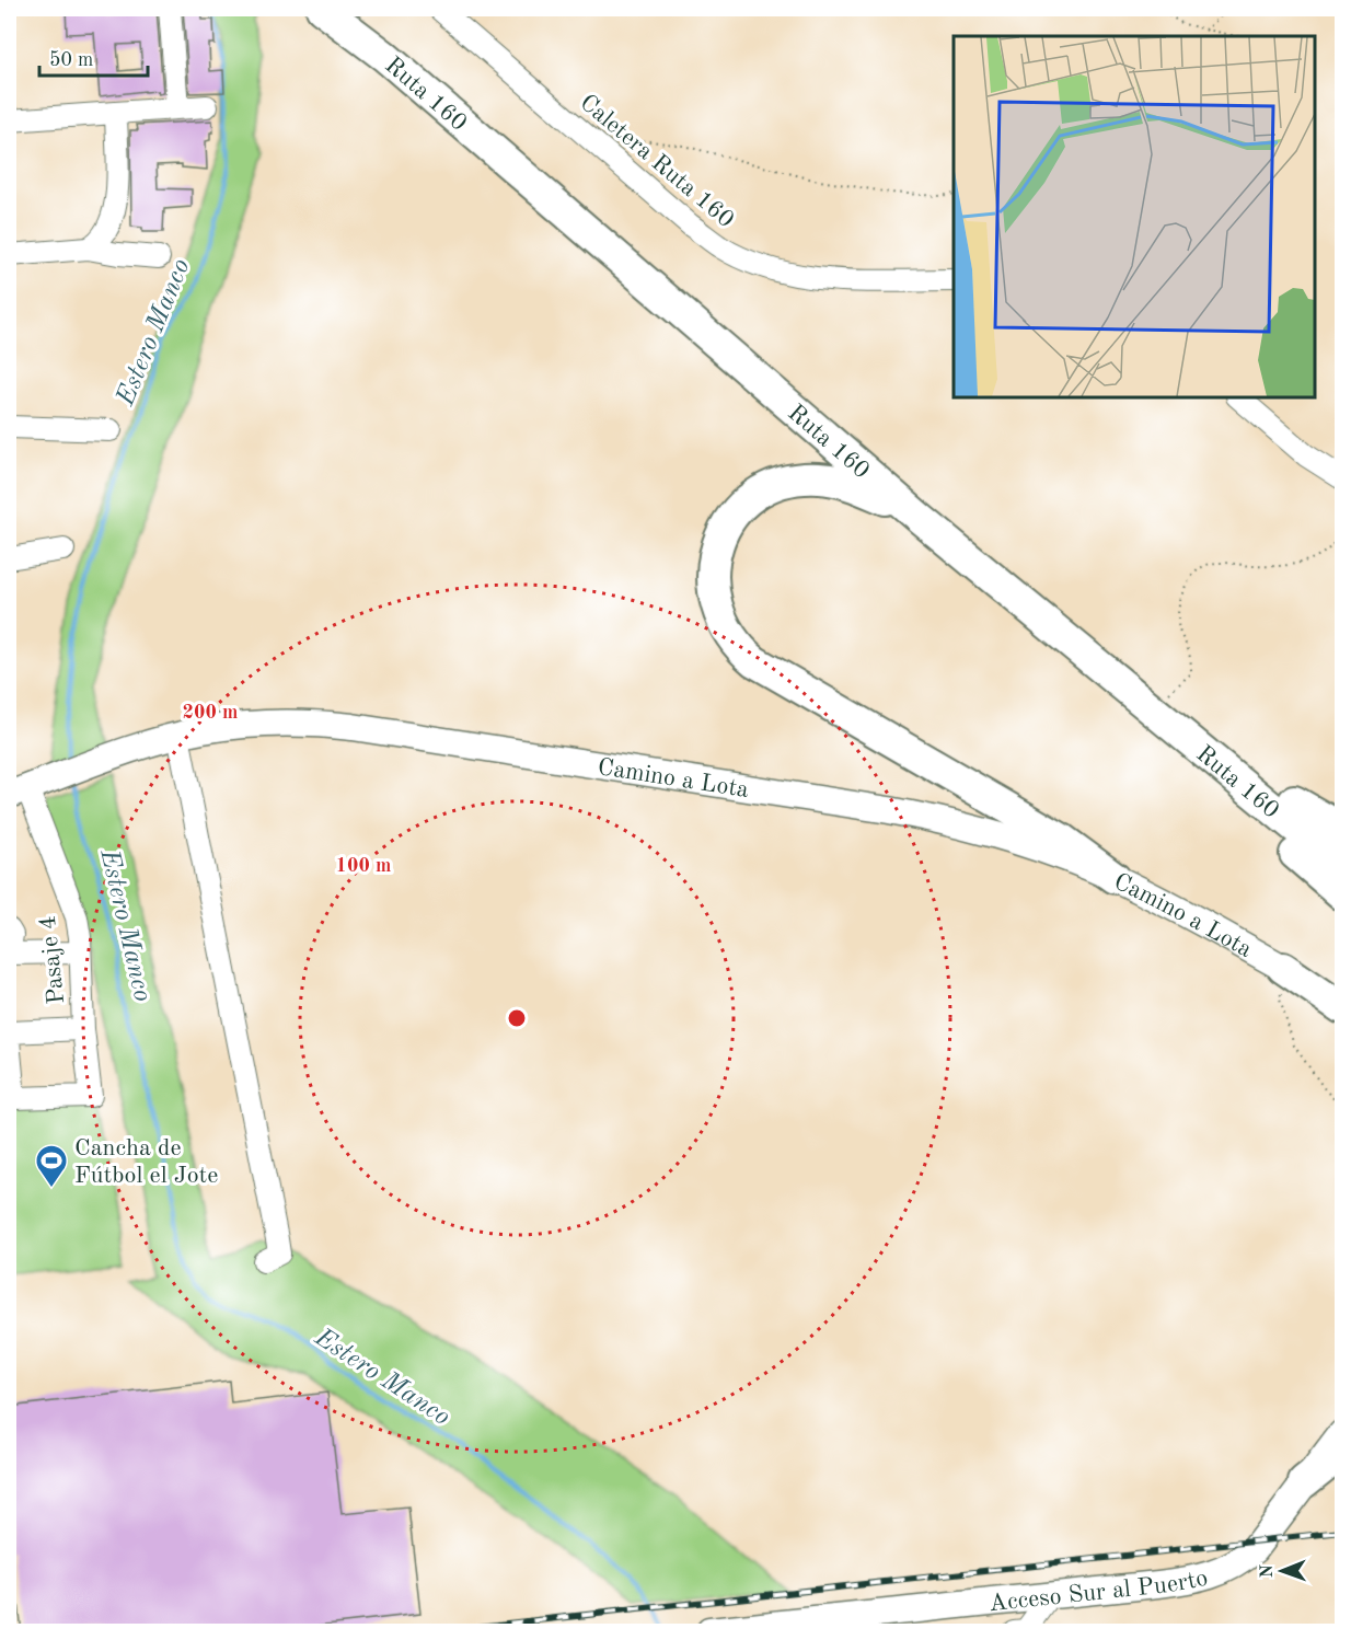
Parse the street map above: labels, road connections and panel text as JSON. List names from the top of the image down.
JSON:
{
  "streets": {
    "highway": ["Ruta 160"],
    "main road": ["Camino a Lota", "Acceso Sur al Puerto"],
    "street": ["Caletera Ruta 160", "Pasaje 4"]
  },
  "crossings": [
    ["Camino a Lota", "Pasaje 4"]
  ],
  "water": ["Estero Manco"],
  "places": {
    "sports": ["Cancha de Fútbol el Jote"]
  },
  "scale_bar": "50 m",
  "north": "left",
  "rings": ["200 m", "100 m"]
}
